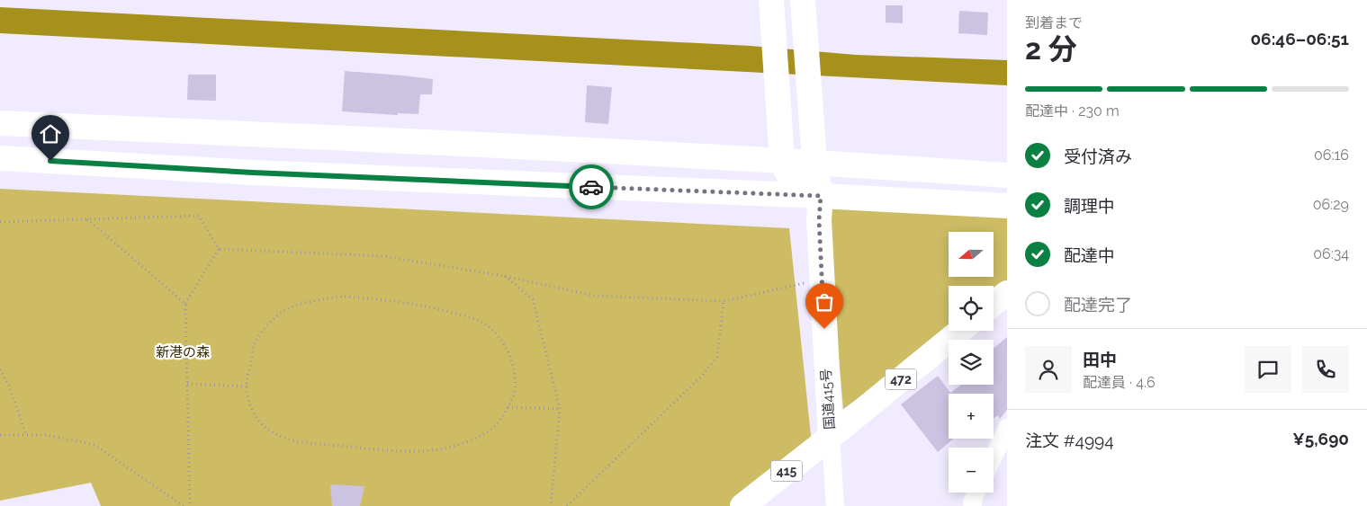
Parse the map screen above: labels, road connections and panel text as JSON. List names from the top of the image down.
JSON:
{
  "streets": {
    "main road": ["472", "国道415号", "415"]
  },
  "crossings": [
    ["472", "国道415号"]
  ],
  "parks": ["新港の森"],
  "north": "left",
  "page": {
    "heading": ["2 分", "到着まで", "06:46–06:51"],
    "panel": [
      "田中",
      "配達員 · 4.6",
      "注文 #4994",
      "¥5,690"
    ],
    "bar": "配達中 · 230 m",
    "list": [
      ["受付済み", "06:16"],
      ["調理中", "06:29"],
      ["配達中", "06:34"],
      "配達完了"
    ],
    "map_buttons": ["+", "−"]
  }
}
